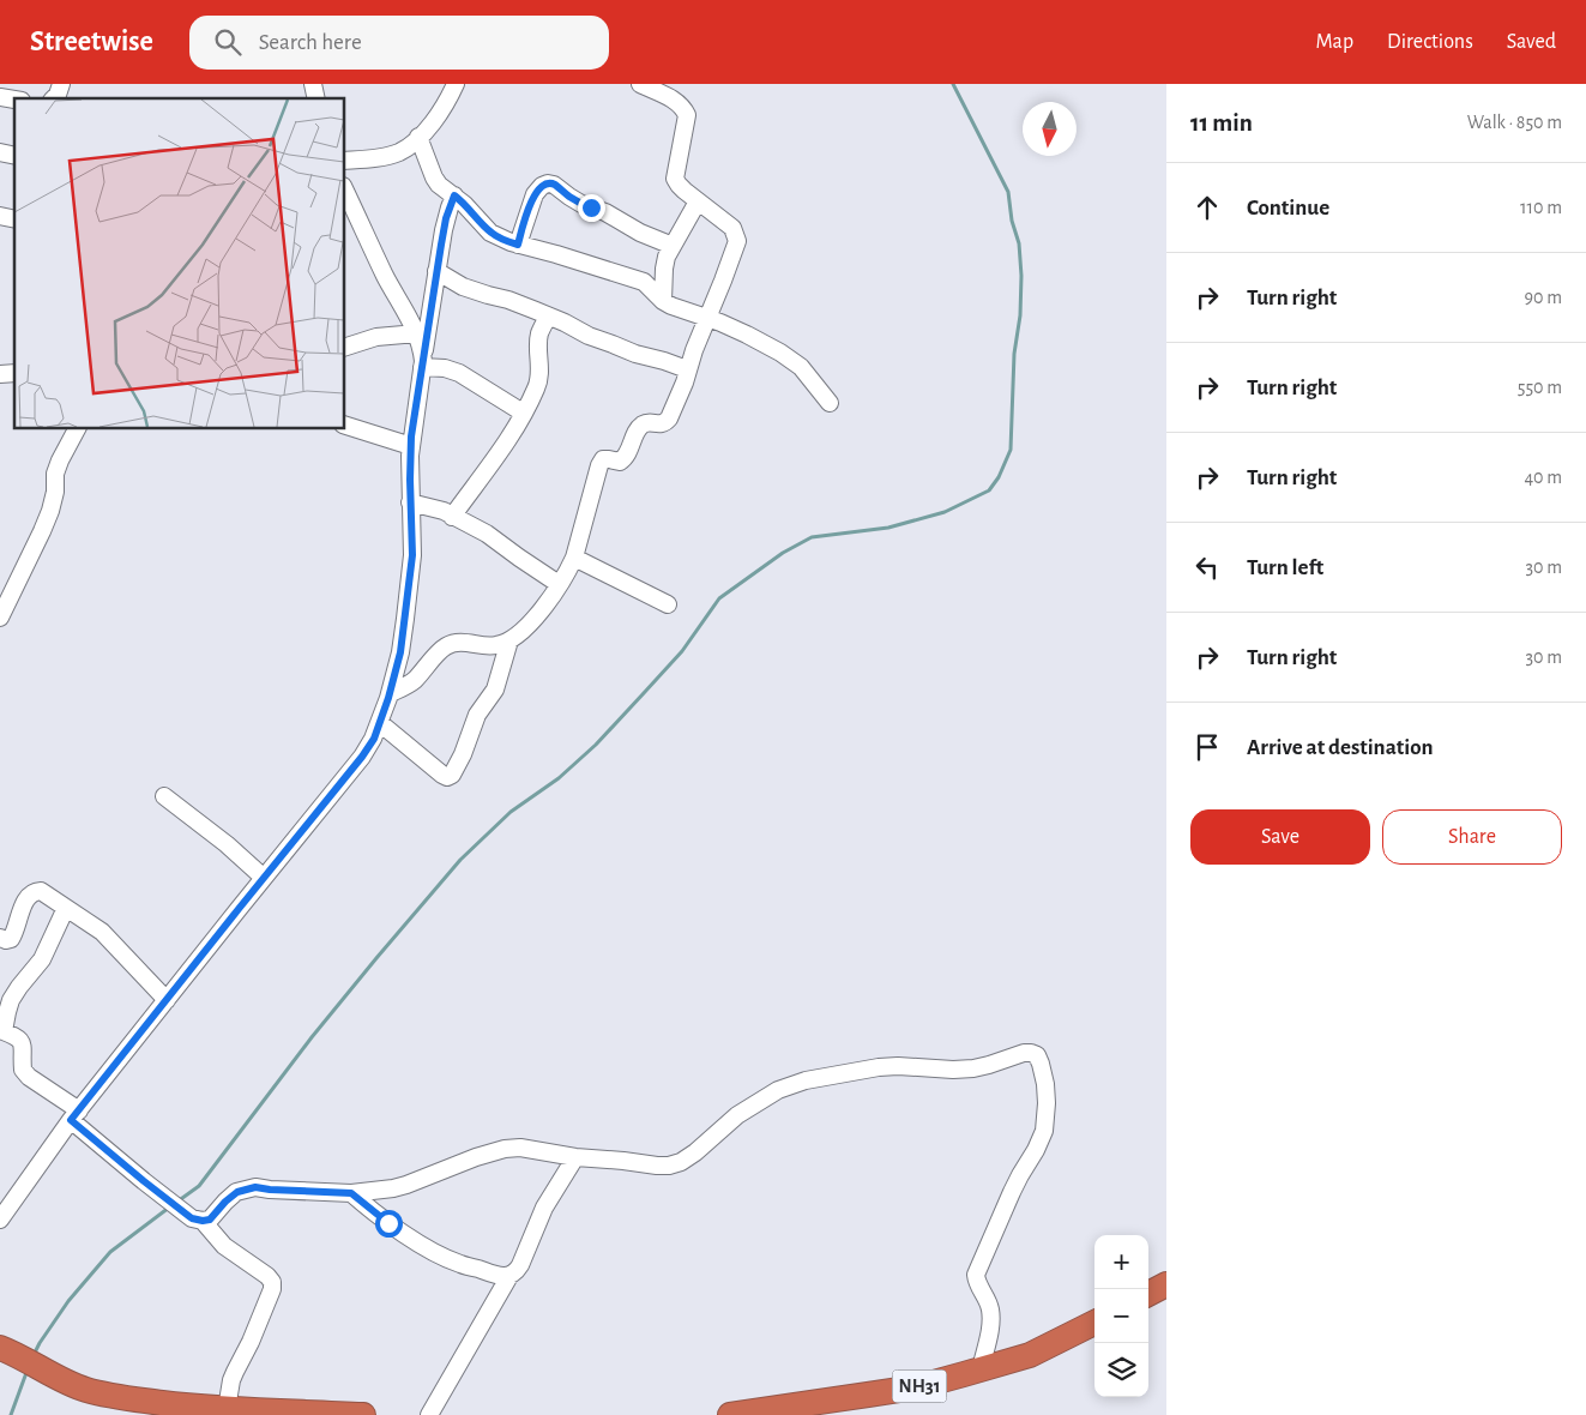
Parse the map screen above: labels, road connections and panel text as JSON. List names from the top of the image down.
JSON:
{
  "streets": {
    "highway": ["NH31"]
  },
  "north": "bottom",
  "page": {
    "header": "Streetwise",
    "search": "Search here",
    "nav": ["Map", "Directions", "Saved"],
    "heading": ["11 min", "Walk · 850 m"],
    "list": [
      ["Continue", "110 m"],
      ["Turn right", "90 m"],
      ["Turn right", "550 m"],
      ["Turn right", "40 m"],
      ["Turn left", "30 m"],
      ["Turn right", "30 m"],
      "Arrive at destination"
    ],
    "buttons": ["Save", "Share"],
    "map_buttons": ["+", "−"]
  }
}
